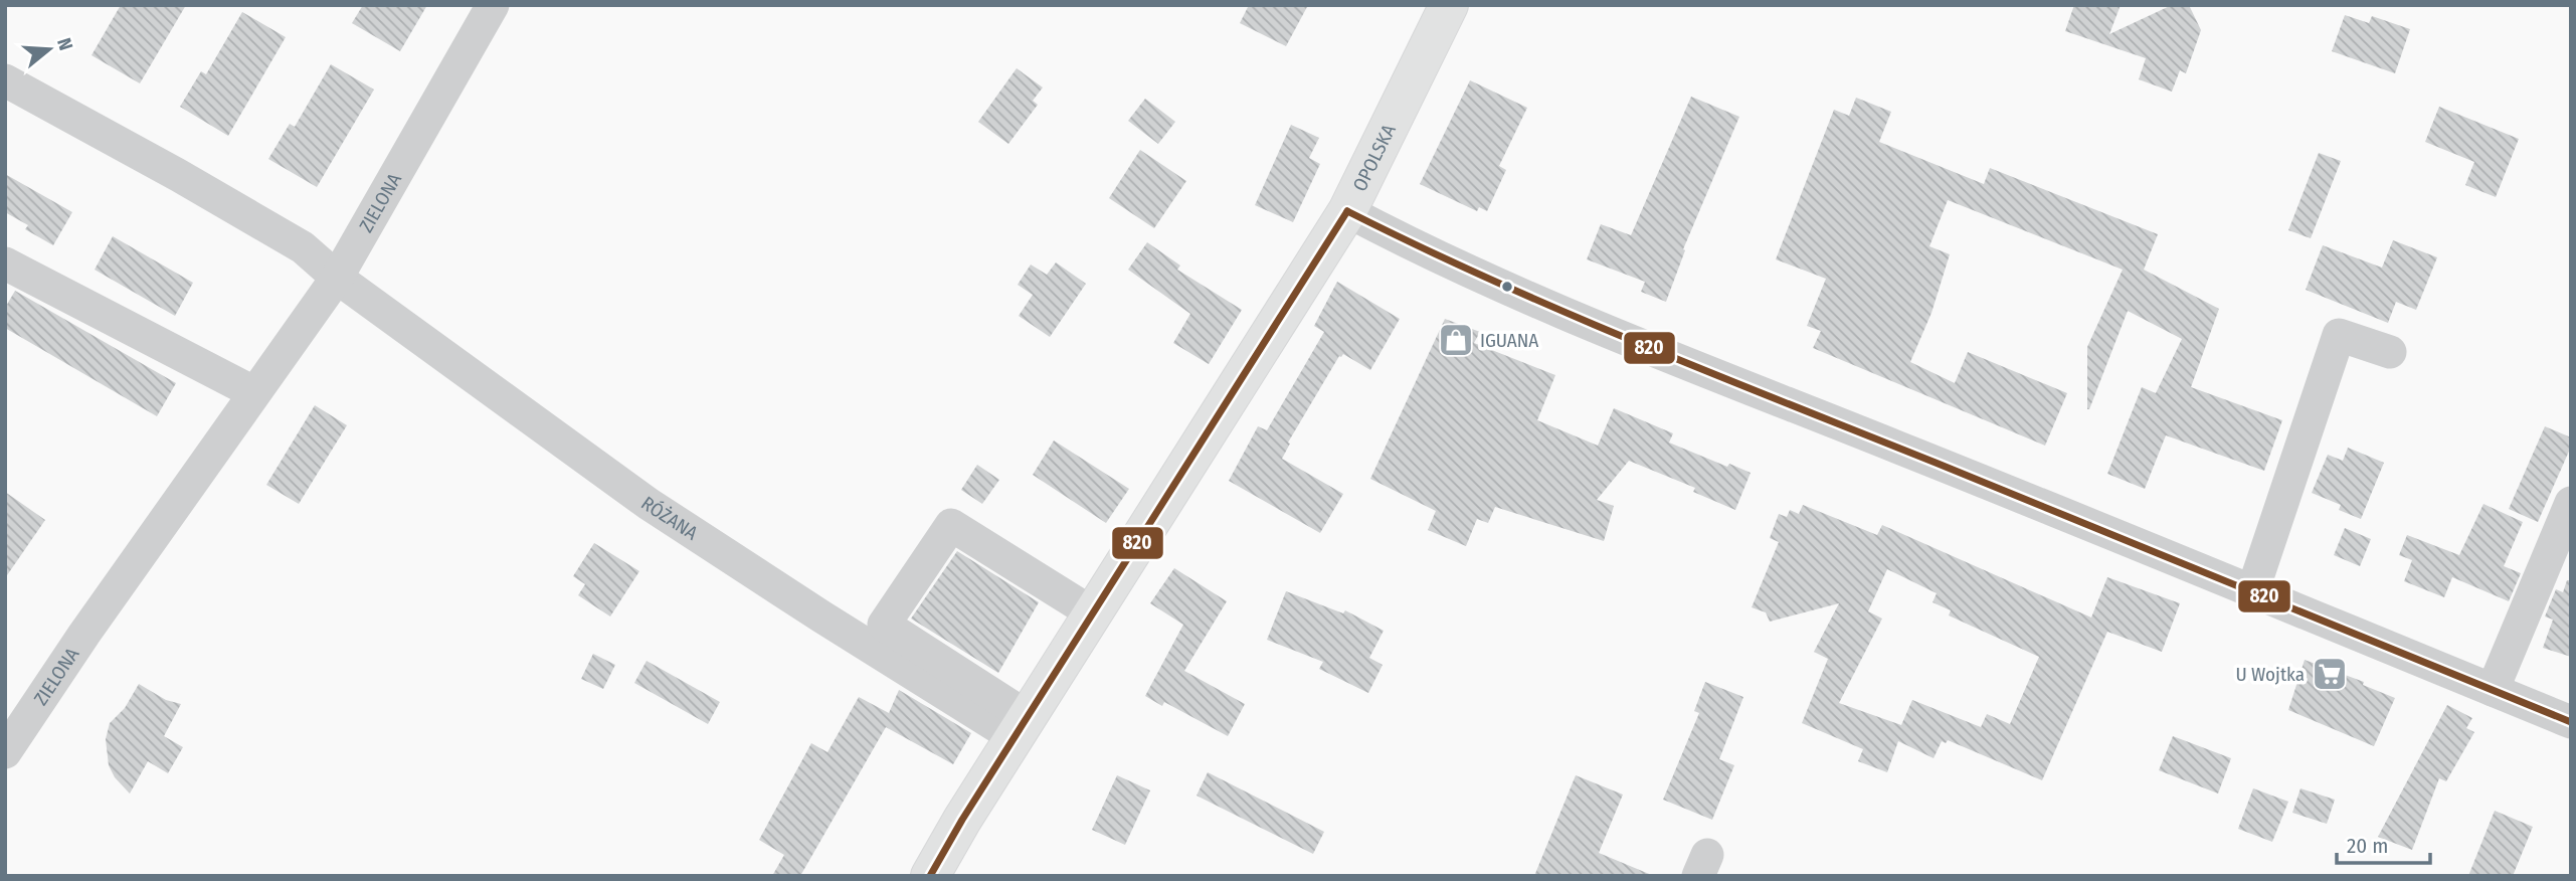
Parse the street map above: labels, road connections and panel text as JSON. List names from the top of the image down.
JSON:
{
  "streets": {
    "main road": ["OPOLSKA"],
    "street": ["ZIELONA", "RÓŻANA"]
  },
  "crossings": [
    ["OPOLSKA", "RÓŻANA"],
    ["ZIELONA", "RÓŻANA"]
  ],
  "places": {
    "shop": ["IGUANA"],
    "supermarket": ["U Wojtka"]
  },
  "lines": ["transit line 820"],
  "scale_bar": "20 m",
  "north": "right"
}
